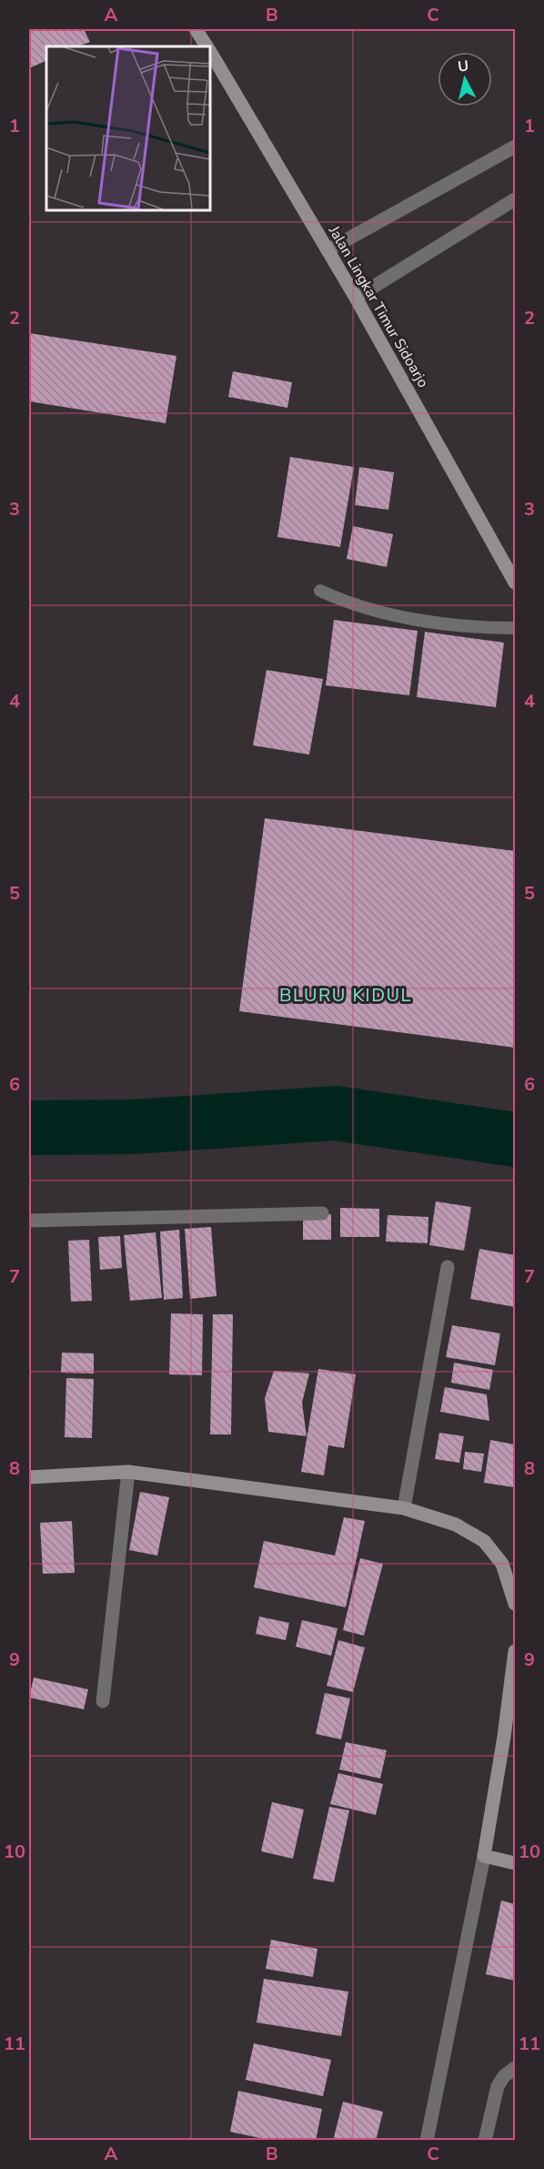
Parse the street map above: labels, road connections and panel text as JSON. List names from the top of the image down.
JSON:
{
  "streets": {
    "street": ["Jalan Lingkar Timur Sidoarjo"]
  },
  "districts": ["BLURU KIDUL"],
  "north": "top",
  "grid": {
    "columns": ["A", "B", "C"],
    "rows": [
      "1",
      "2",
      "3",
      "4",
      "5",
      "6",
      "7",
      "8",
      "9",
      "10",
      "11"
    ]
  }
}
